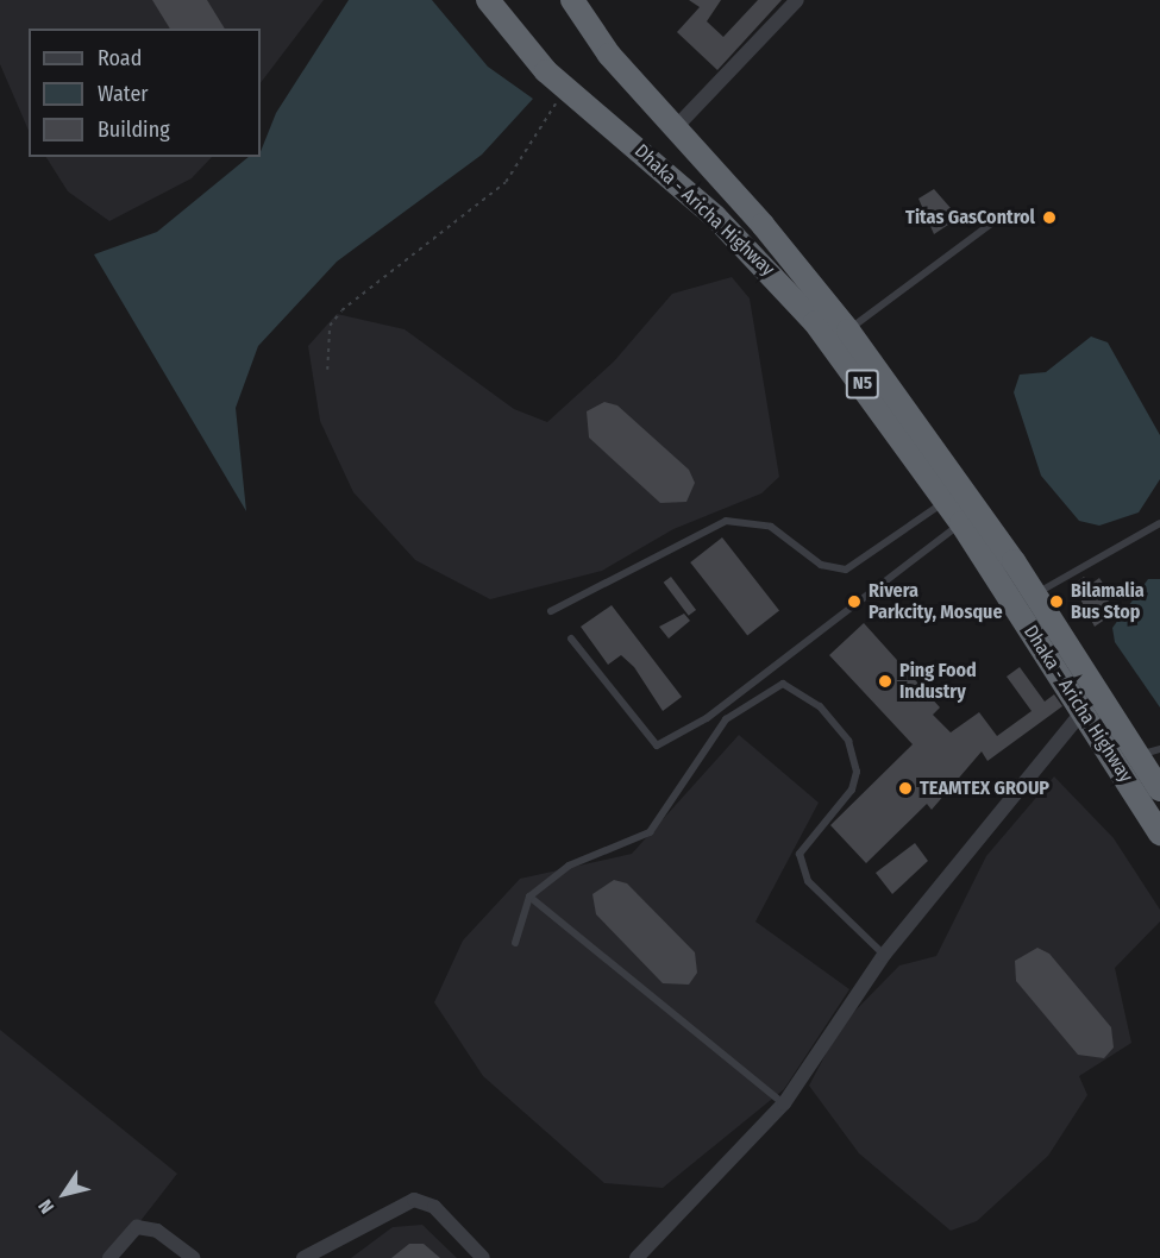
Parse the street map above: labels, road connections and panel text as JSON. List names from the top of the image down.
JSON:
{
  "streets": {
    "highway": ["Dhaka - Aricha Highway", "N5"]
  },
  "places": [
    "Titas GasControl",
    "Rivera Parkcity, Mosque",
    "Bilamalia Bus Stop",
    "Ping Food Industry",
    "TEAMTEX GROUP"
  ],
  "legend": ["Road", "Water", "Building"],
  "north": "bottom left"
}
